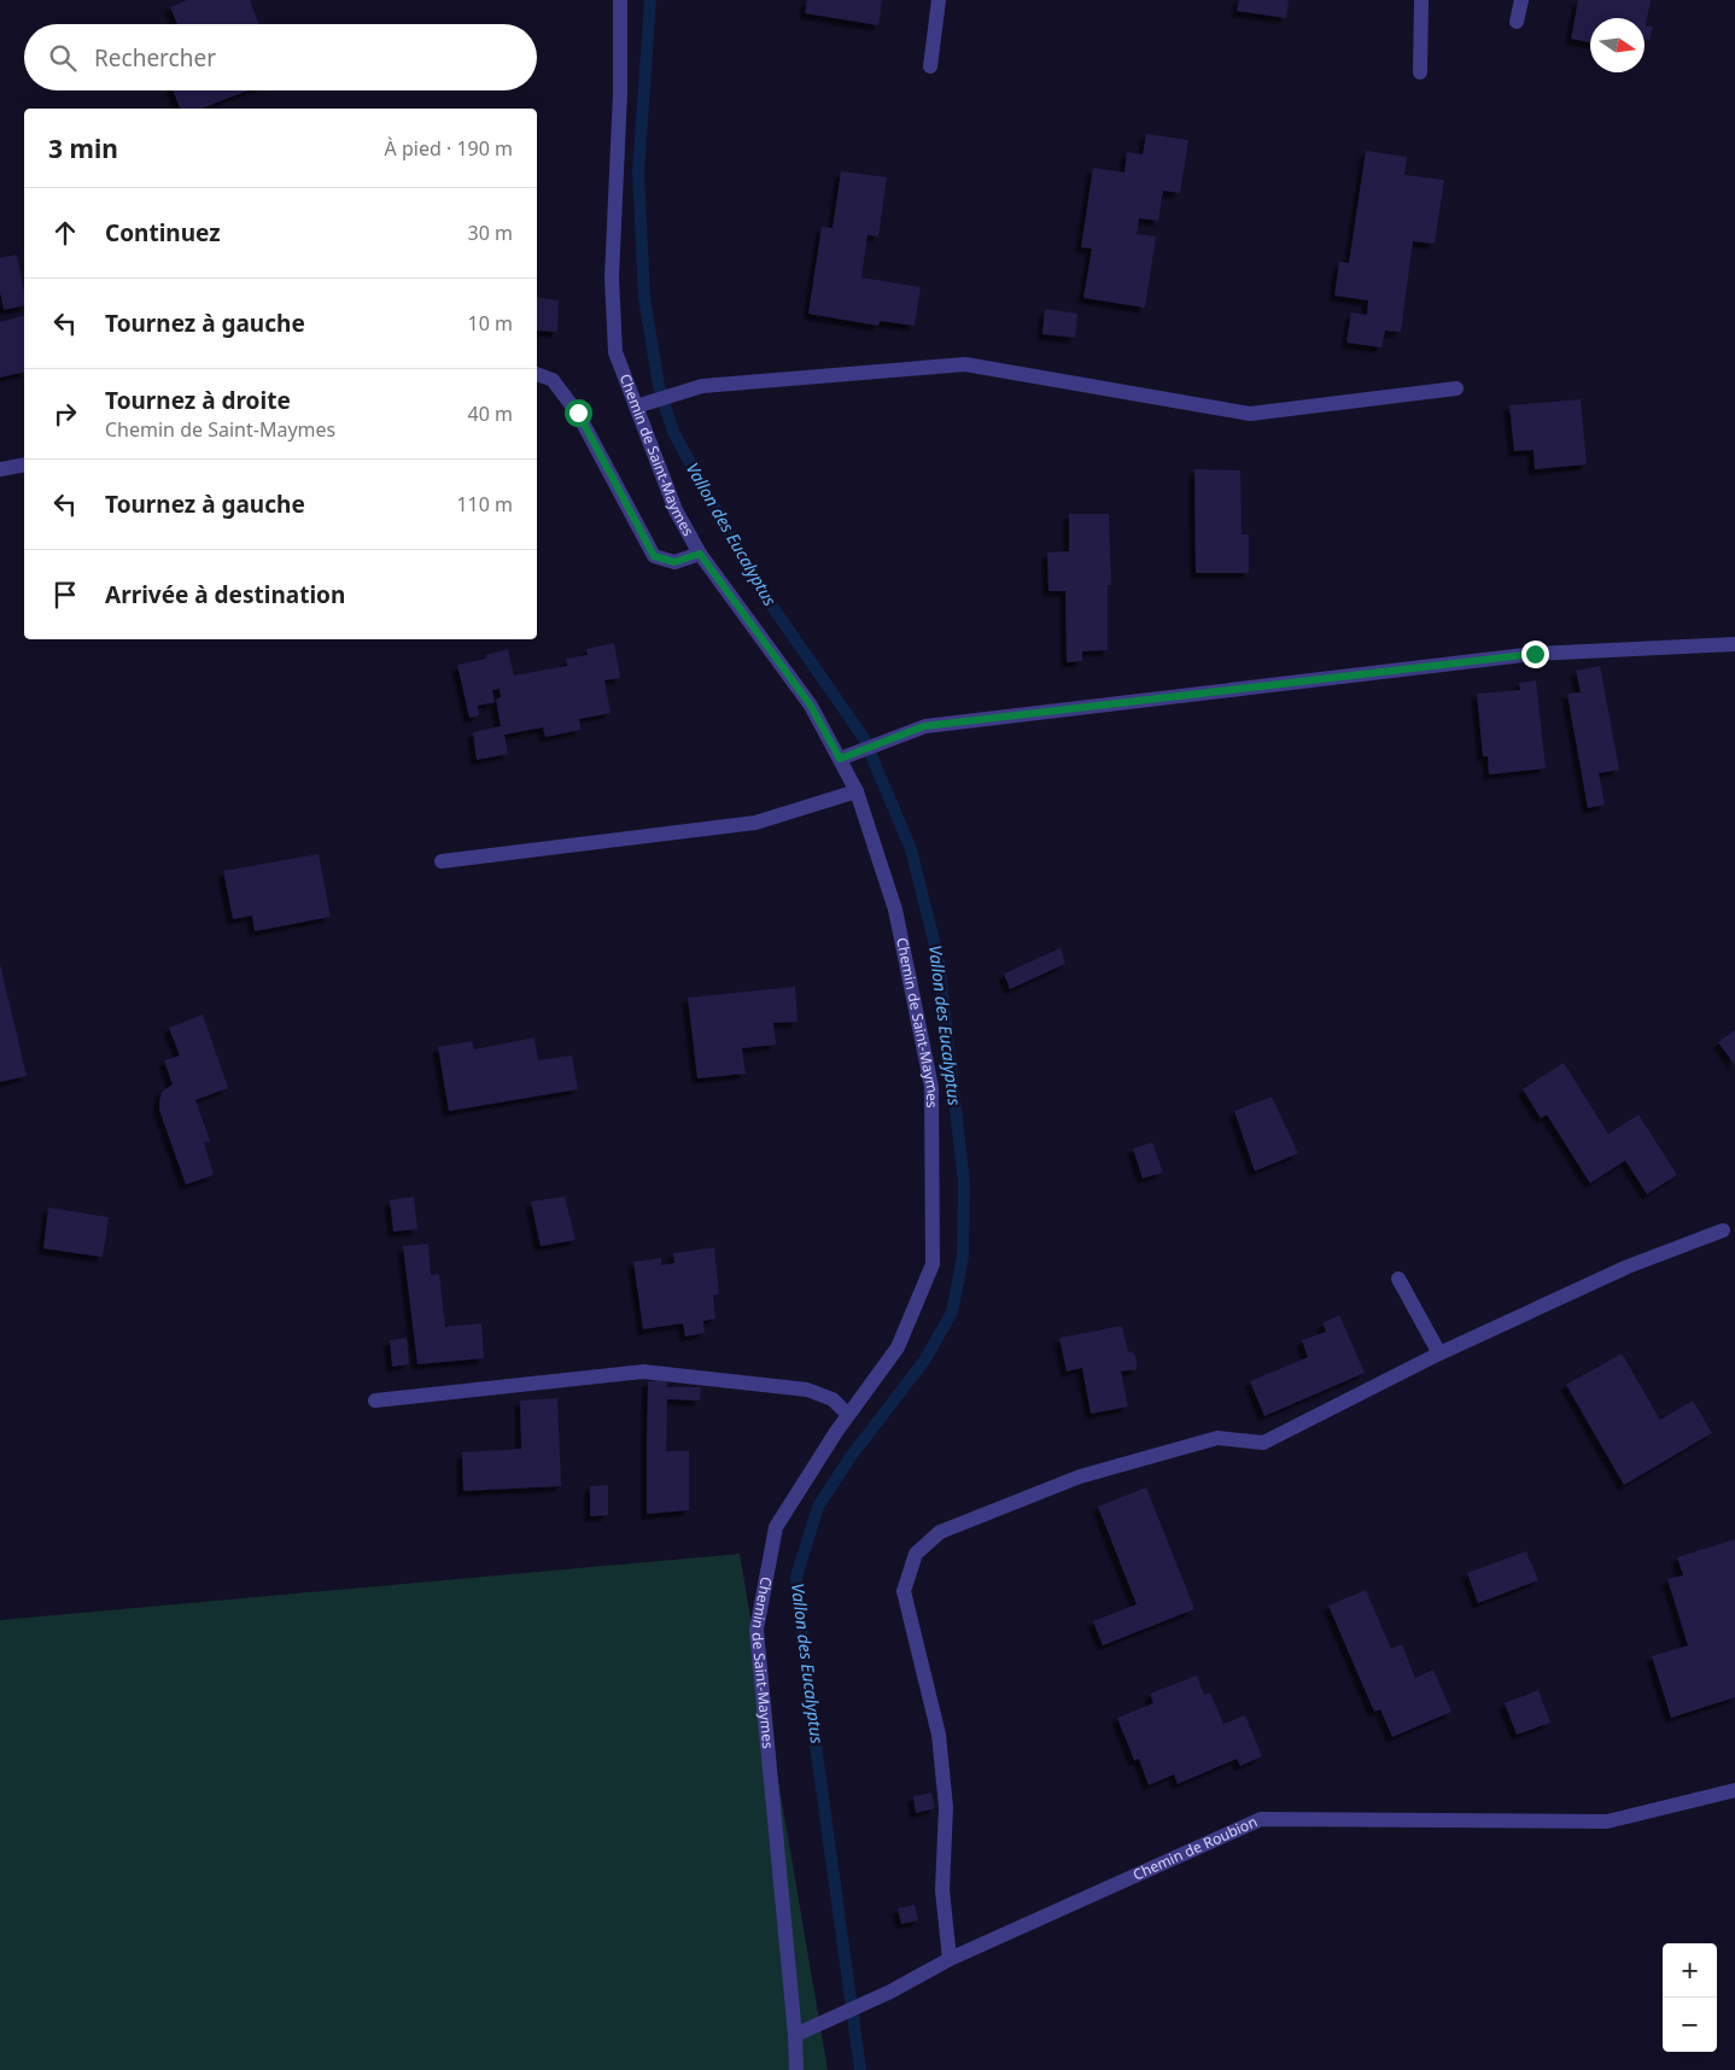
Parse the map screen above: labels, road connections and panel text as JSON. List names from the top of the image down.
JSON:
{
  "streets": {
    "street": ["Chemin de Saint-Maymes", "Chemin de Roubion"]
  },
  "crossings": [
    ["Chemin de Saint-Maymes", "Chemin de Roubion"]
  ],
  "water": ["Vallon des Eucalyptus"],
  "north": "right",
  "page": {
    "search": "Rechercher",
    "heading": ["3 min", "À pied · 190 m"],
    "list": [
      ["Continuez", "30 m"],
      ["Tournez à gauche", "10 m"],
      ["Tournez à droite", "Chemin de Saint-Maymes", "40 m"],
      ["Tournez à gauche", "110 m"],
      "Arrivée à destination"
    ],
    "map_buttons": ["+", "−"]
  }
}
